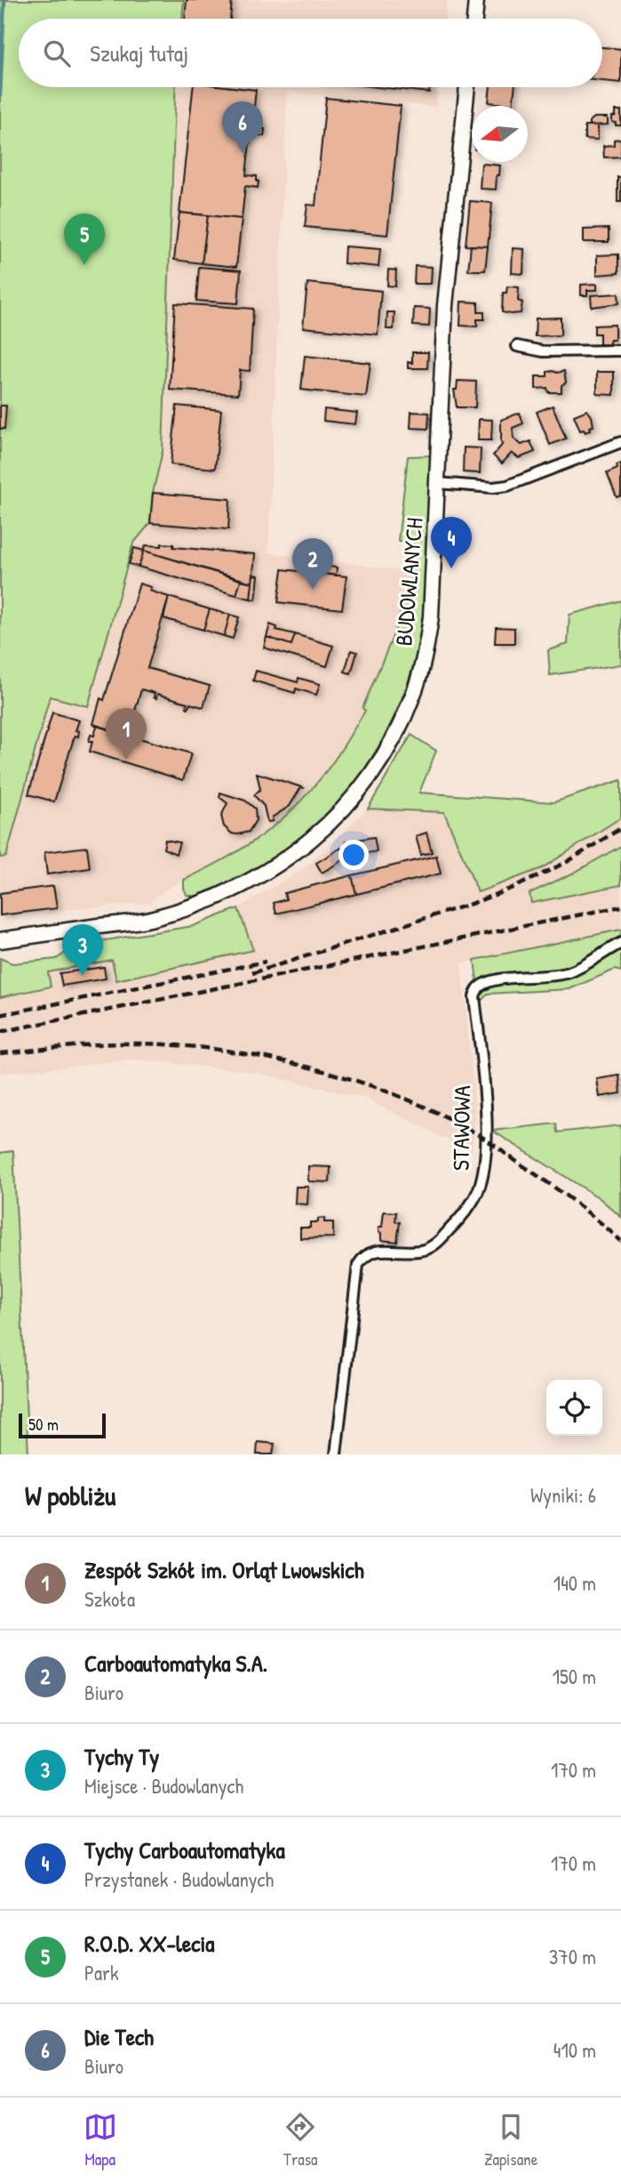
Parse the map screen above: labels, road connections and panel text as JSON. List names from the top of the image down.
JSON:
{
  "streets": {
    "street": ["BUDOWLANYCH", "STAWOWA"]
  },
  "scale_bar": "50 m",
  "north": "left",
  "page": {
    "search": "Szukaj tutaj",
    "pins": [
      "6",
      "5",
      "4",
      "2",
      "1",
      "3"
    ],
    "scale": "50 m",
    "heading": ["W pobliżu", "Wyniki: 6"],
    "list": [
      {
        "mark": "1",
        "name": "Zespół Szkół im. Orląt Lwowskich",
        "note": "Szkoła",
        "value": "140 m"
      },
      {
        "mark": "2",
        "name": "Carboautomatyka S.A.",
        "note": "Biuro",
        "value": "150 m"
      },
      {
        "mark": "3",
        "name": "Tychy Ty",
        "note": "Miejsce · Budowlanych",
        "value": "170 m"
      },
      {
        "mark": "4",
        "name": "Tychy Carboautomatyka",
        "note": "Przystanek · Budowlanych",
        "value": "170 m"
      },
      {
        "mark": "5",
        "name": "R.O.D. XX-lecia",
        "note": "Park",
        "value": "370 m"
      },
      {
        "mark": "6",
        "name": "Die Tech",
        "note": "Biuro",
        "value": "410 m"
      }
    ],
    "nav": ["Mapa", "Trasa", "Zapisane"]
  }
}
